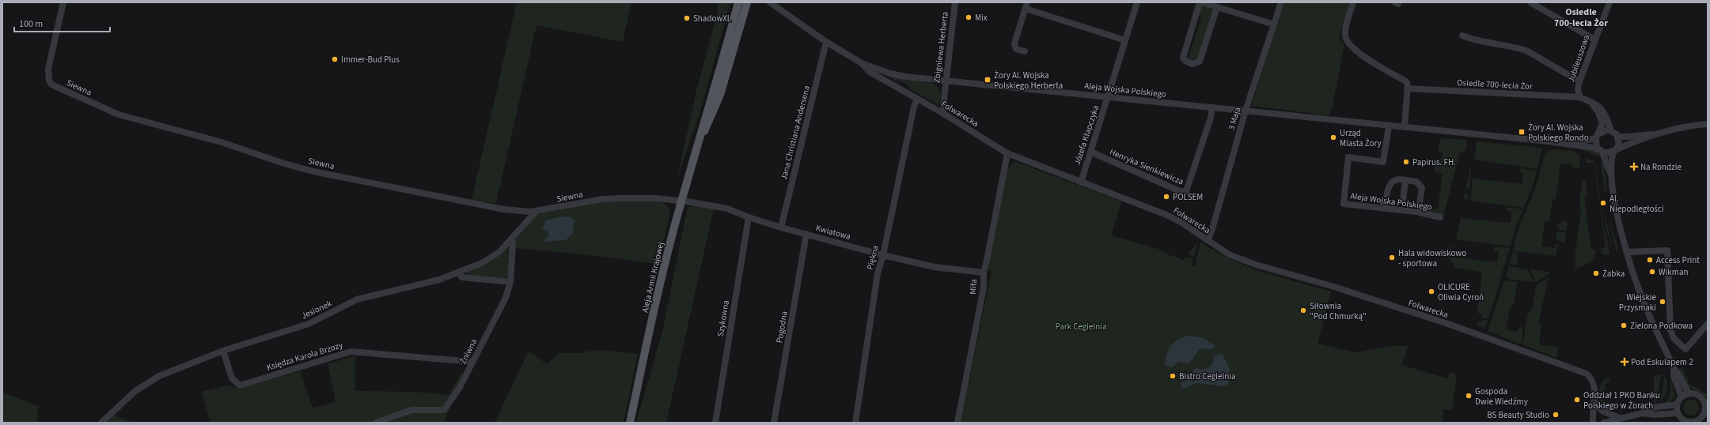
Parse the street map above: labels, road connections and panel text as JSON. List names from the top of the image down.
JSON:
{
  "streets": {
    "main road": ["Aleja Armii Krajowej"],
    "street": [
      "Zbigniewa Herberta",
      "Jubileuszowa",
      "Osiedle 700-lecia Żor",
      "Siewna",
      "Aleja Wojska Polskiego",
      "Folwarecka",
      "3 Maja",
      "Jana Christiana Andersena",
      "Józefa Kłapczyka",
      "Henryka Sienkiewicza",
      "Kwiatowa",
      "Piękna",
      "Miła",
      "Jesionek",
      "Szykowna",
      "Pogodna",
      "Żniwna",
      "Księdza Karola Brzozy"
    ]
  },
  "crossings": [
    ["Zbigniewa Herberta", "Aleja Wojska Polskiego"],
    ["Zbigniewa Herberta", "Folwarecka"],
    ["Jubileuszowa", "Osiedle 700-lecia Żor"],
    ["Siewna", "Kwiatowa"],
    ["Siewna", "Aleja Armii Krajowej"],
    ["Siewna", "Jesionek"],
    ["Aleja Wojska Polskiego", "Folwarecka"],
    ["Aleja Wojska Polskiego", "3 Maja"],
    ["Aleja Wojska Polskiego", "Józefa Kłapczyka"],
    ["Aleja Wojska Polskiego", "Henryka Sienkiewicza"],
    ["Folwarecka", "3 Maja"],
    ["Folwarecka", "Jana Christiana Andersena"],
    ["Folwarecka", "Józefa Kłapczyka"],
    ["Folwarecka", "Piękna"],
    ["Folwarecka", "Miła"],
    ["Jana Christiana Andersena", "Kwiatowa"],
    ["Józefa Kłapczyka", "Henryka Sienkiewicza"],
    ["Kwiatowa", "Piękna"],
    ["Kwiatowa", "Aleja Armii Krajowej"],
    ["Kwiatowa", "Miła"],
    ["Kwiatowa", "Szykowna"],
    ["Kwiatowa", "Pogodna"],
    ["Jesionek", "Żniwna"],
    ["Jesionek", "Księdza Karola Brzozy"],
    ["Żniwna", "Księdza Karola Brzozy"]
  ],
  "districts": ["Osiedle 700-lecia Żor"],
  "parks": ["Park Cegielnia"],
  "places": {
    "other": [
      "Mix",
      "ShadowXL",
      "Immer-Bud Plus",
      "Urząd Miasta Żory",
      "Papirus. FH.",
      "POLSEM",
      "Al. Niepodległości",
      "Hala widowiskowo - sportowa",
      "Access Print",
      "Wikman",
      "Żabka",
      "OLICURE Oliwia Cyroń",
      "Wiejskie Przysmaki",
      "Siłownia \"Pod Chmurką\"",
      "Zielona Podkowa",
      "Bistro Cegielnia",
      "Gospoda Dwie Wiedźmy",
      "Oddział 1 PKO Banku Polskiego w Żorach",
      "BS Beauty Studio"
    ],
    "transit": ["Żory Al. Wojska Polskiego Herberta", "Żory Al. Wojska Polskiego Rondo"],
    "health": ["Na Rondzie", "Pod Eskulapem 2"]
  },
  "scale_bar": "100 m"
}
